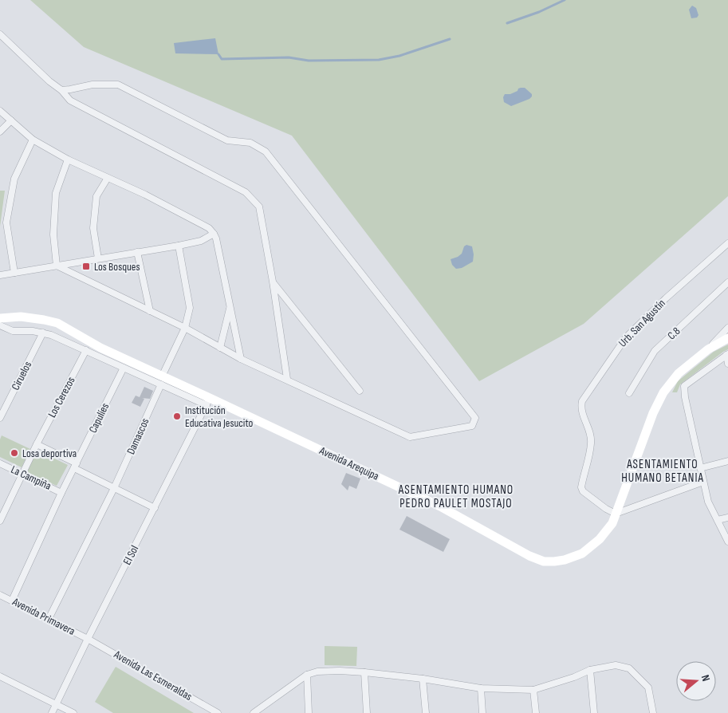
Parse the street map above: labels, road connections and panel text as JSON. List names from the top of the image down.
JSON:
{
  "streets": {
    "street": [
      "Urb. San Agustín",
      "C.8",
      "Ciruelos",
      "Los Cerezos",
      "Capulíes",
      "Damascos",
      "Avenida Arequipa",
      "La Campiña",
      "El Sol",
      "Avenida Primavera",
      "Avenida Las Esmeraldas"
    ]
  },
  "crossings": [
    ["Urb. San Agustín", "Avenida Arequipa"],
    ["Los Cerezos", "La Campiña"],
    ["Capulíes", "La Campiña"],
    ["Capulíes", "Avenida Primavera"],
    ["Damascos", "Avenida Arequipa"],
    ["Damascos", "Avenida Primavera"],
    ["Avenida Arequipa", "El Sol"],
    ["El Sol", "Avenida Primavera"],
    ["El Sol", "Avenida Las Esmeraldas"],
    ["Avenida Primavera", "Avenida Las Esmeraldas"]
  ],
  "districts": ["ASENTAMIENTO HUMANO BETANIA", "ASENTAMIENTO HUMANO PEDRO PAULET MOSTAJO"],
  "places": {
    "transit": ["Los Bosques"],
    "other": ["Institución Educativa Jesucito", "Losa deportiva"]
  },
  "north": "right"
}
